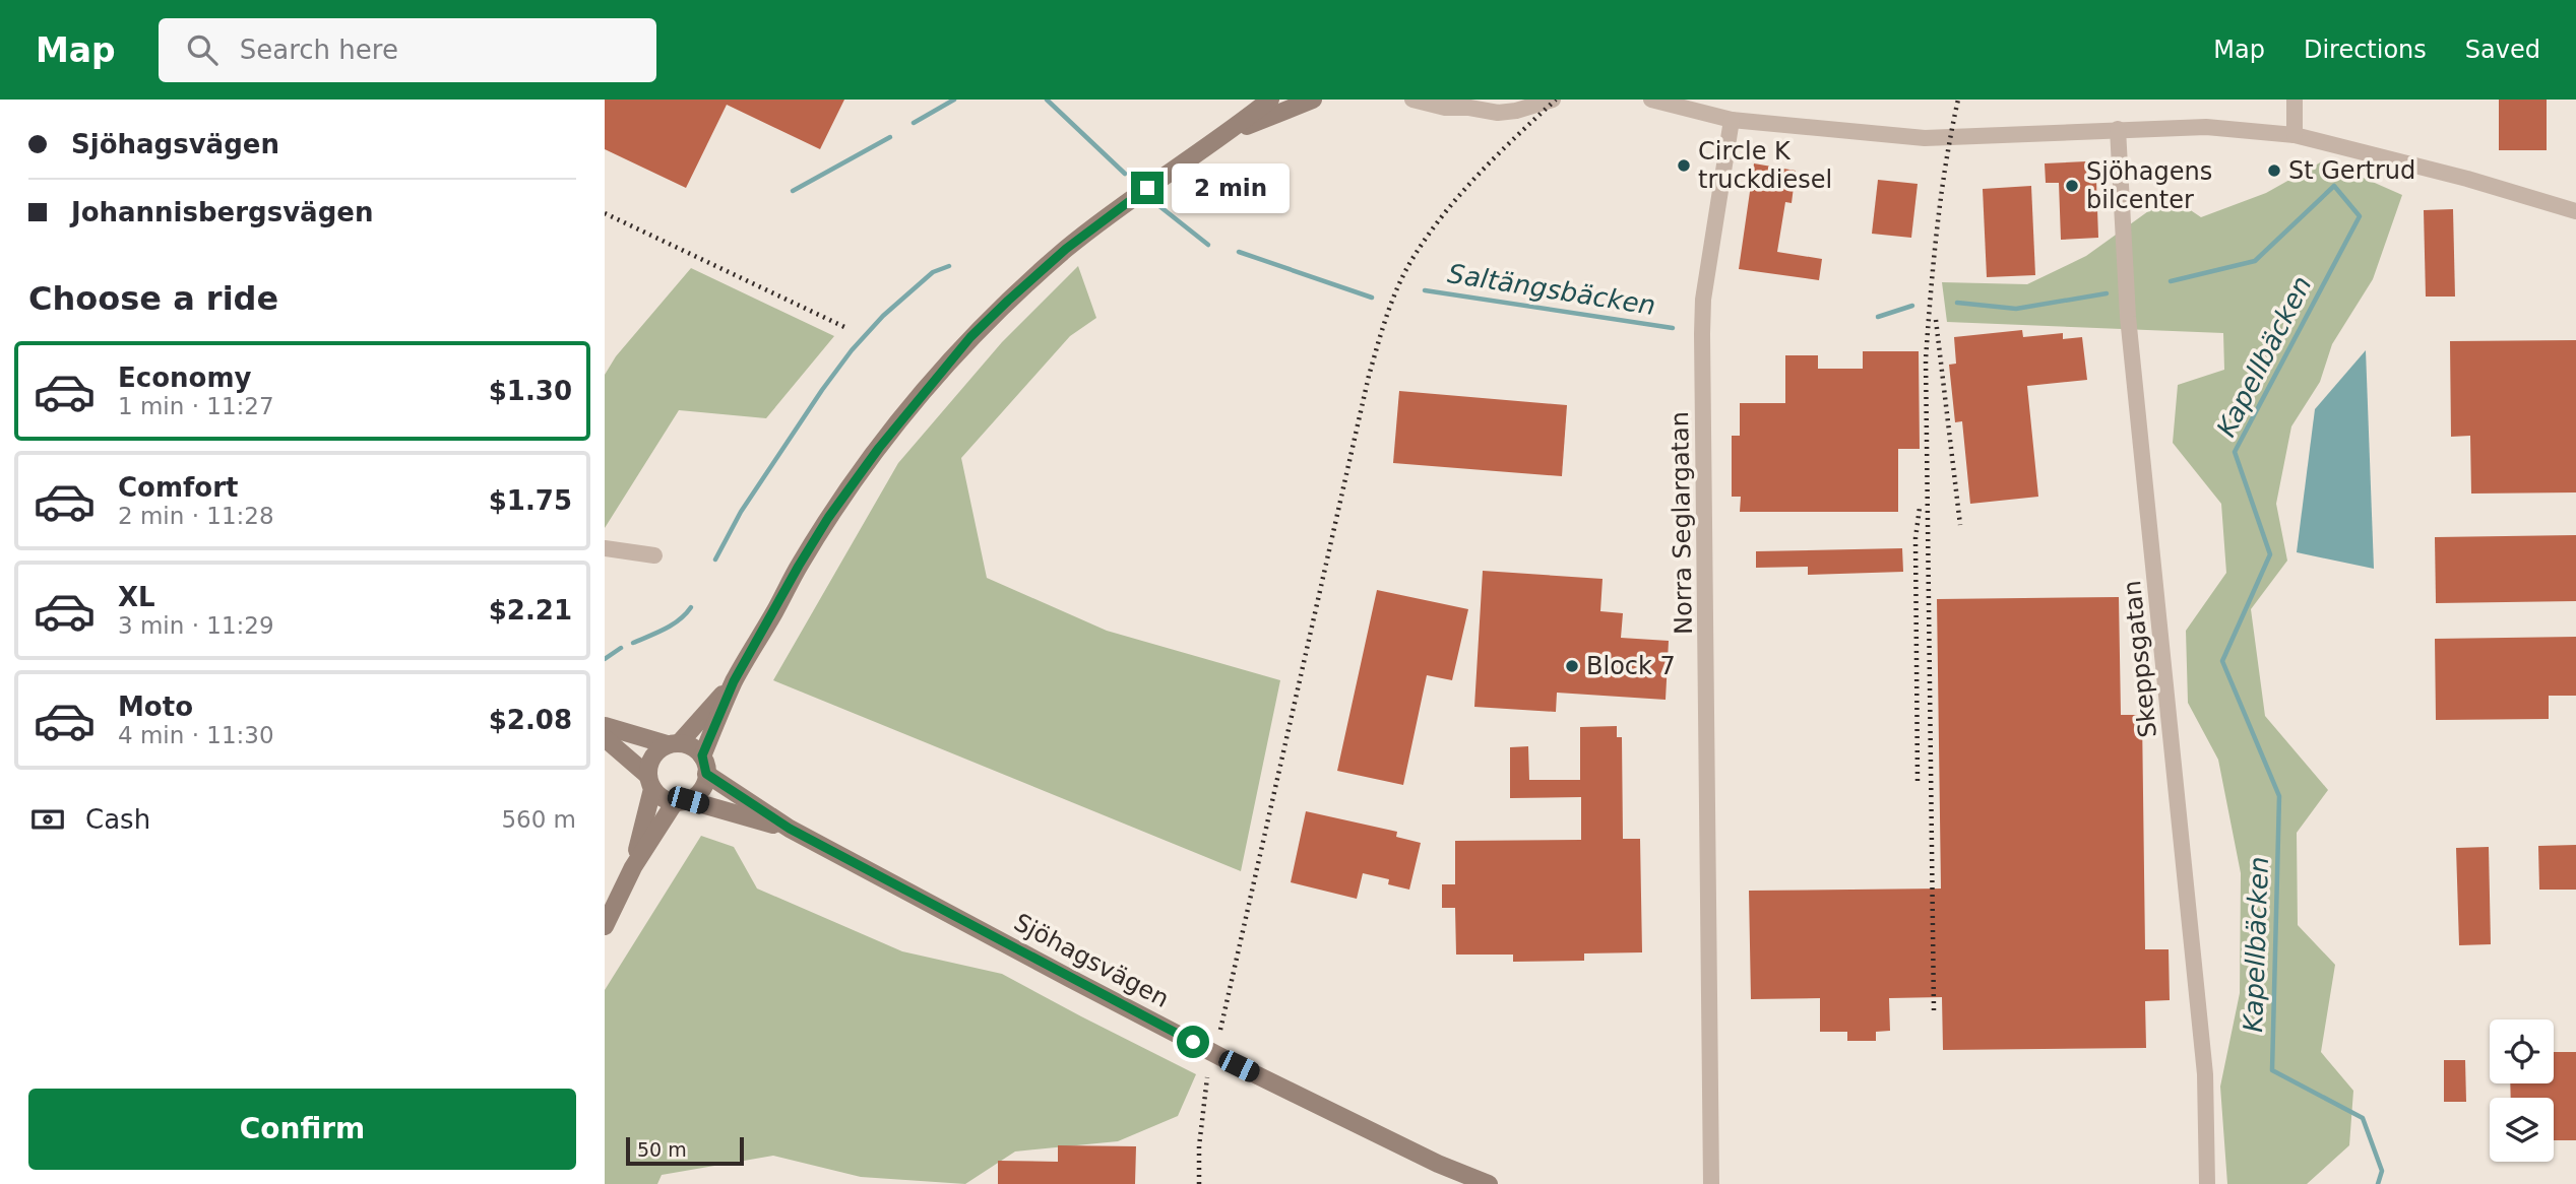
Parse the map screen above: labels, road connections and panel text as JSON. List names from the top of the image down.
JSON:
{
  "streets": {
    "main road": ["Sjöhagsvägen"],
    "street": ["Norra Seglargatan", "Skeppsgatan"]
  },
  "water": ["Saltängsbäcken", "Kapellbäcken"],
  "places": [
    "Circle K truckdiesel",
    "St Gertrud",
    "Sjöhagens bilcenter",
    "Block 7"
  ],
  "scale_bar": "50 m",
  "page": {
    "header": "Map",
    "search": "Search here",
    "nav": ["Map", "Directions", "Saved"],
    "banner": ["Sjöhagsvägen", "Johannisbergsvägen"],
    "bubble": "2 min",
    "heading": "Choose a ride",
    "list": [
      {
        "name": "Economy",
        "note": "1 min · 11:27",
        "value": "$1.30"
      },
      {
        "name": "Comfort",
        "note": "2 min · 11:28",
        "value": "$1.75"
      },
      {
        "name": "XL",
        "note": "3 min · 11:29",
        "value": "$2.21"
      },
      {
        "name": "Moto",
        "note": "4 min · 11:30",
        "value": "$2.08"
      }
    ],
    "pay": ["Cash", "560 m"],
    "buttons": "Confirm",
    "scale": "50 m"
  }
}
